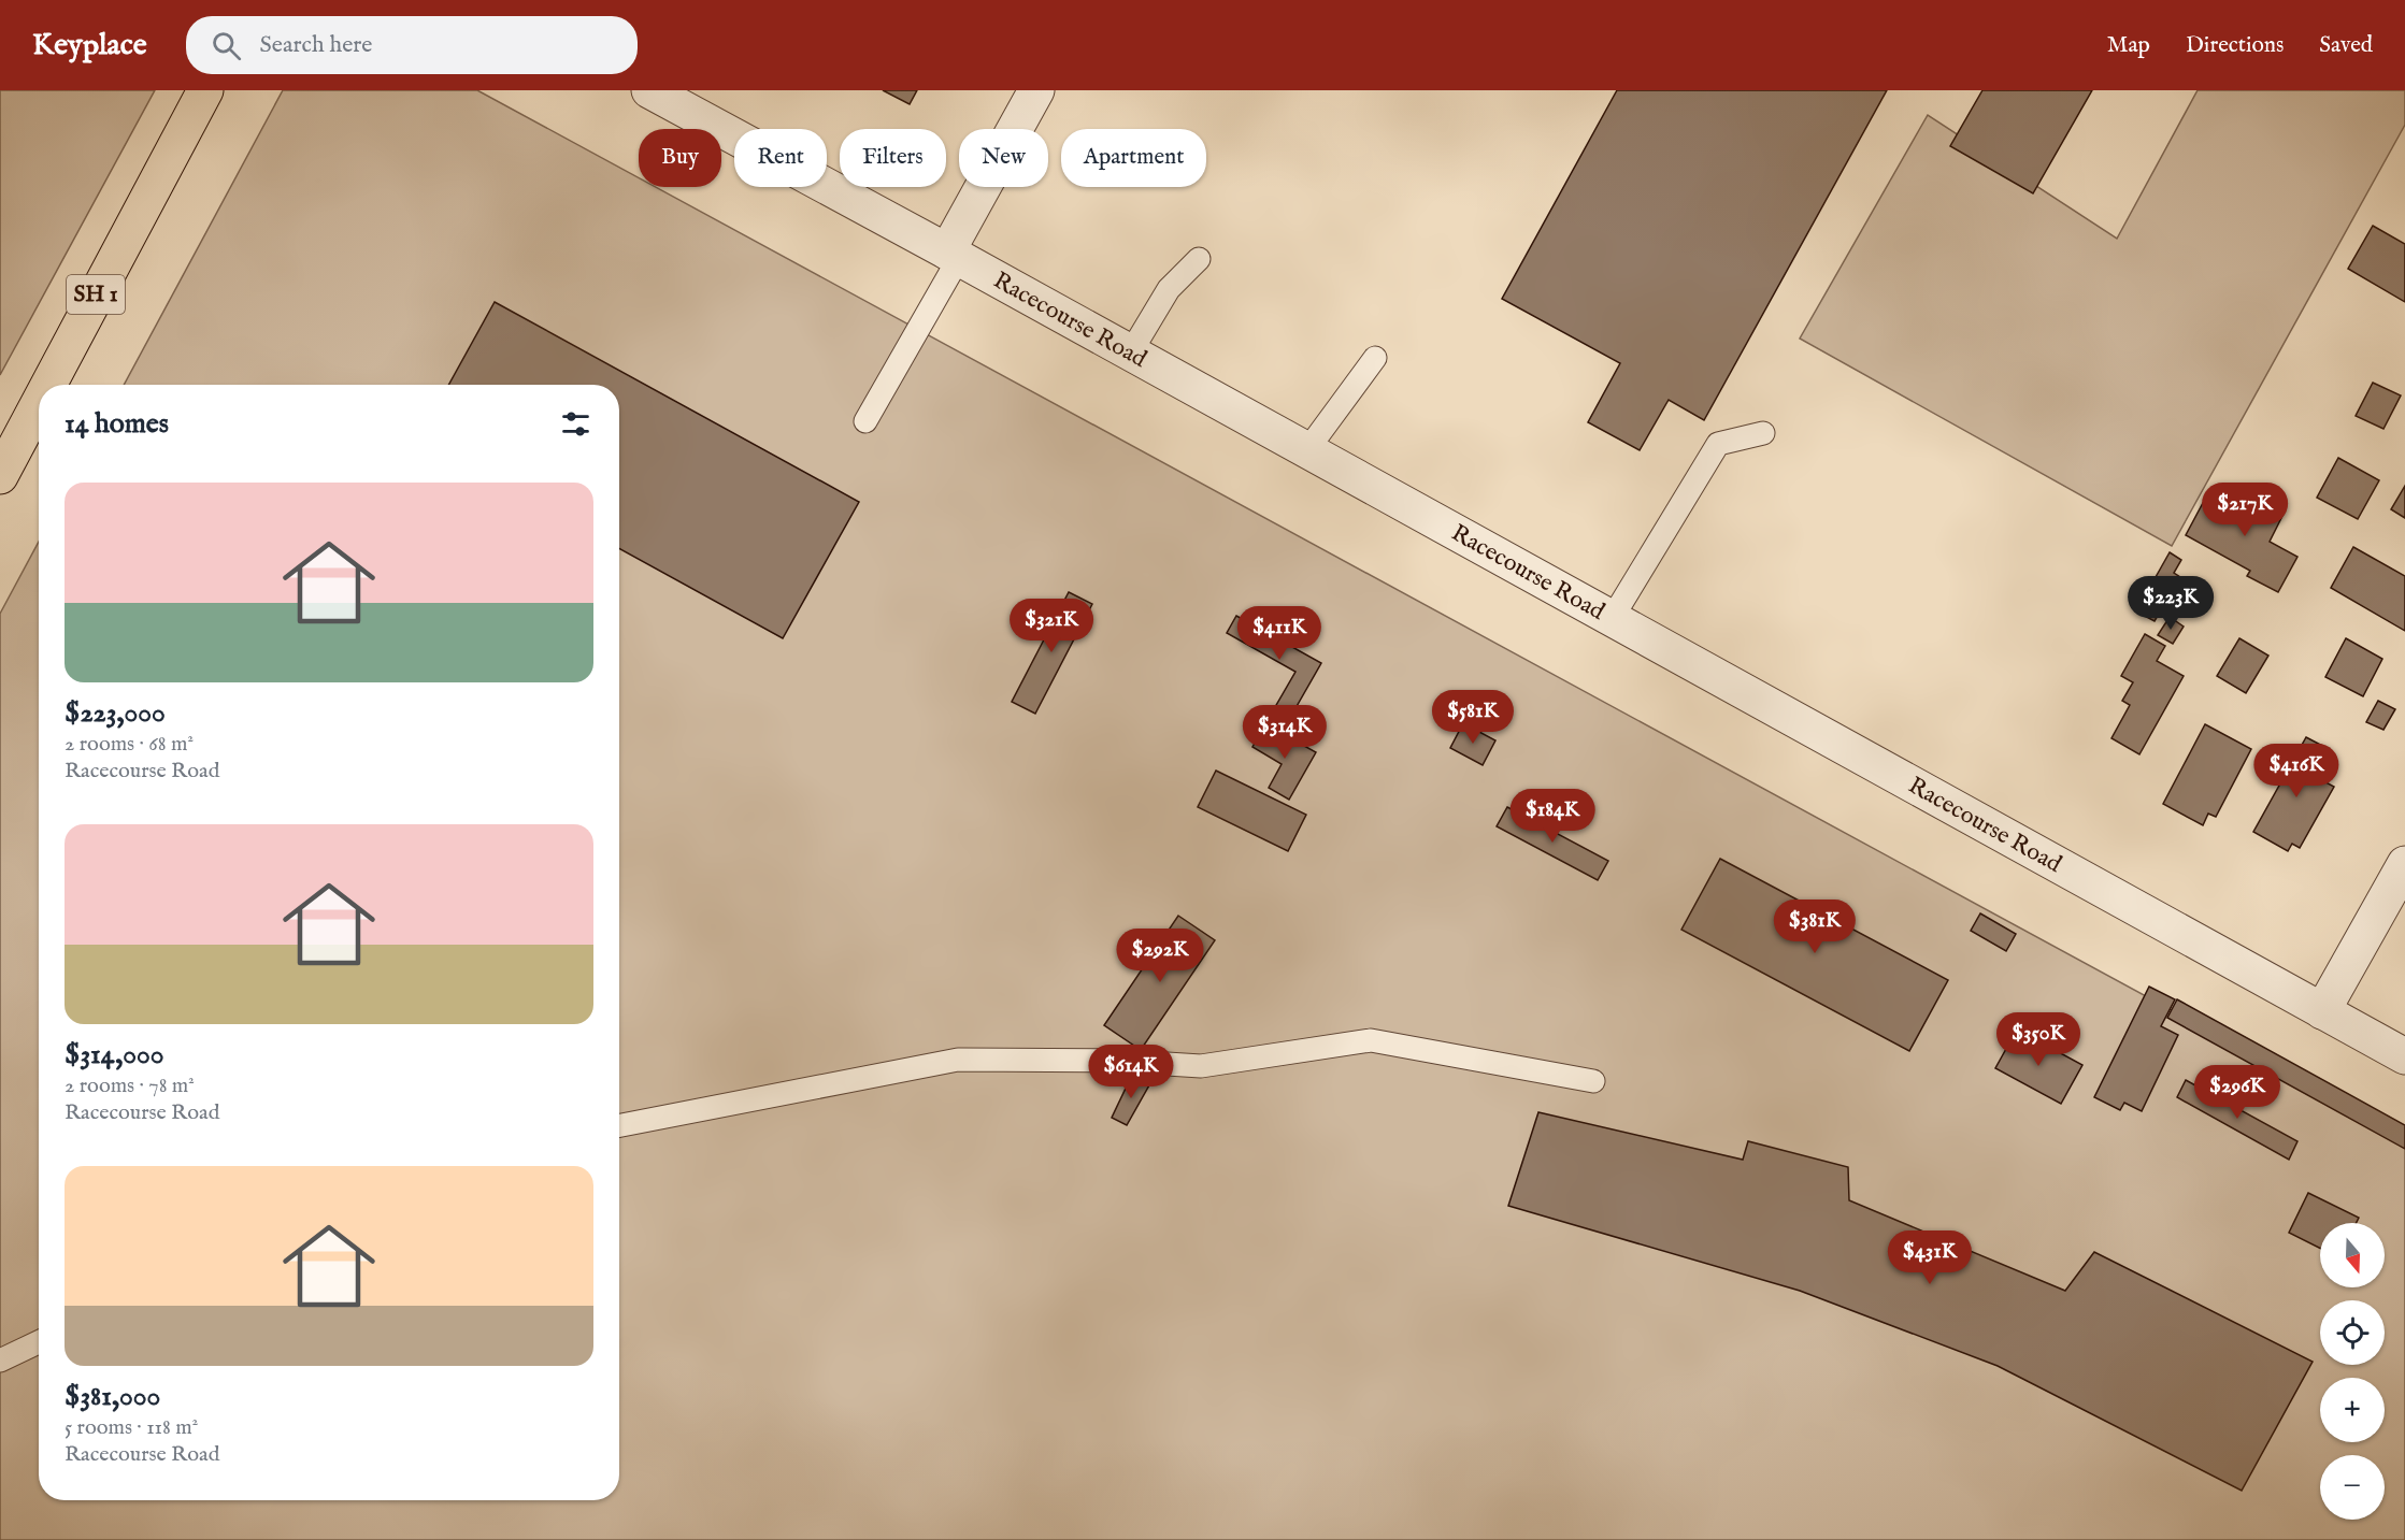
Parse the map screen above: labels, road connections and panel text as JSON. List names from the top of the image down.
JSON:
{
  "streets": {
    "highway": ["SH 1"],
    "street": ["Racecourse Road"]
  },
  "north": "bottom",
  "page": {
    "header": "Keyplace",
    "search": "Search here",
    "nav": ["Map", "Directions", "Saved"],
    "chip": [
      "Buy",
      "Rent",
      "Filters",
      "New",
      "Apartment"
    ],
    "heading": "14 homes",
    "list": [
      {
        "name": "$223,000",
        "note": "2 rooms · 68 m² · Racecourse Road"
      },
      {
        "name": "$314,000",
        "note": "2 rooms · 78 m² · Racecourse Road"
      },
      {
        "name": "$381,000",
        "note": "5 rooms · 118 m² · Racecourse Road"
      }
    ],
    "price": [
      "$217K",
      "$223K",
      "$321K",
      "$411K",
      "$581K",
      "$314K",
      "$416K",
      "$184K",
      "$381K",
      "$292K",
      "$350K",
      "$614K",
      "$296K",
      "$431K"
    ],
    "map_buttons": ["+", "−"]
  }
}
